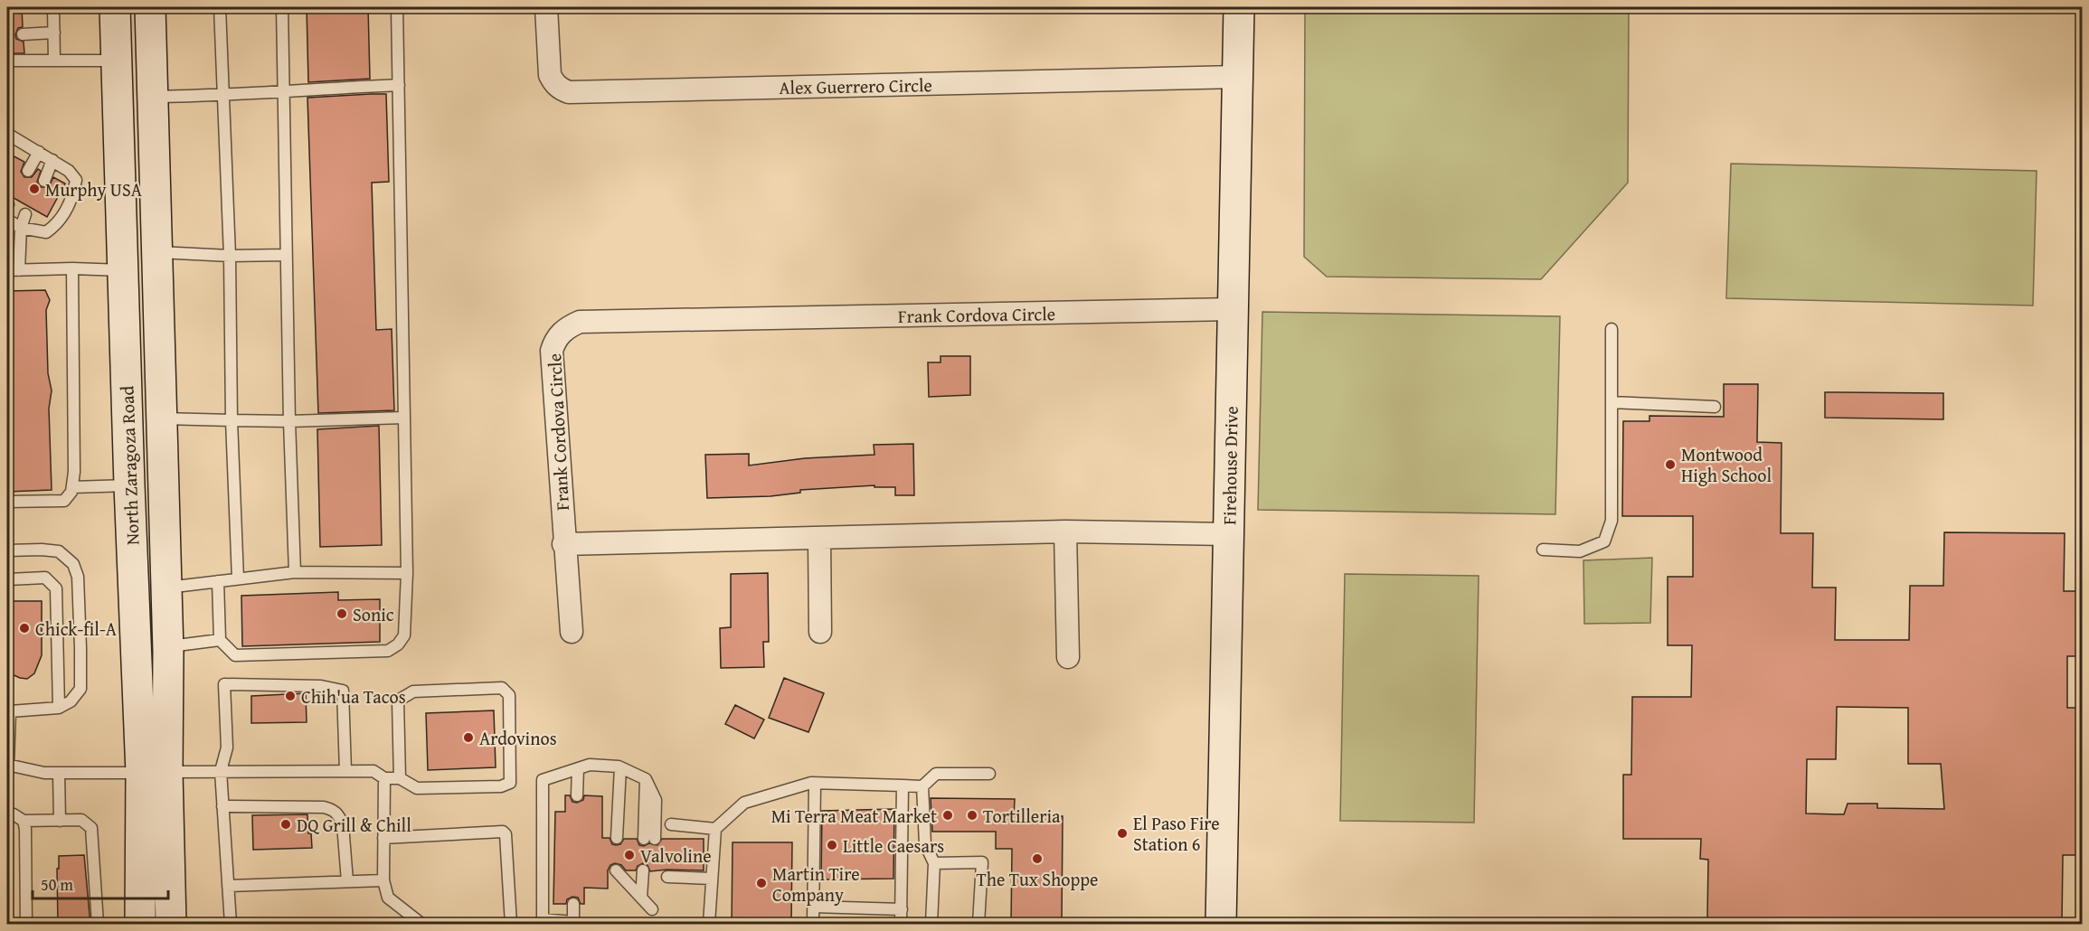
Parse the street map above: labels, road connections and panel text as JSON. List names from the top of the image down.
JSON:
{
  "streets": {
    "main road": ["North Zaragoza Road", "Firehouse Drive"],
    "street": ["Alex Guerrero Circle", "Frank Cordova Circle"]
  },
  "crossings": [
    ["Alex Guerrero Circle", "Firehouse Drive"],
    ["Frank Cordova Circle", "Firehouse Drive"]
  ],
  "places": [
    "Murphy USA",
    "Montwood High School",
    "Sonic",
    "Chick-fil-A",
    "Chih'ua Tacos",
    "Ardovinos",
    "Mi Terra Meat Market",
    "Tortilleria",
    "DQ Grill & Chill",
    "El Paso Fire Station 6",
    "Little Caesars",
    "Valvoline",
    "The Tux Shoppe",
    "Martin Tire Company"
  ],
  "scale_bar": "50 m"
}
